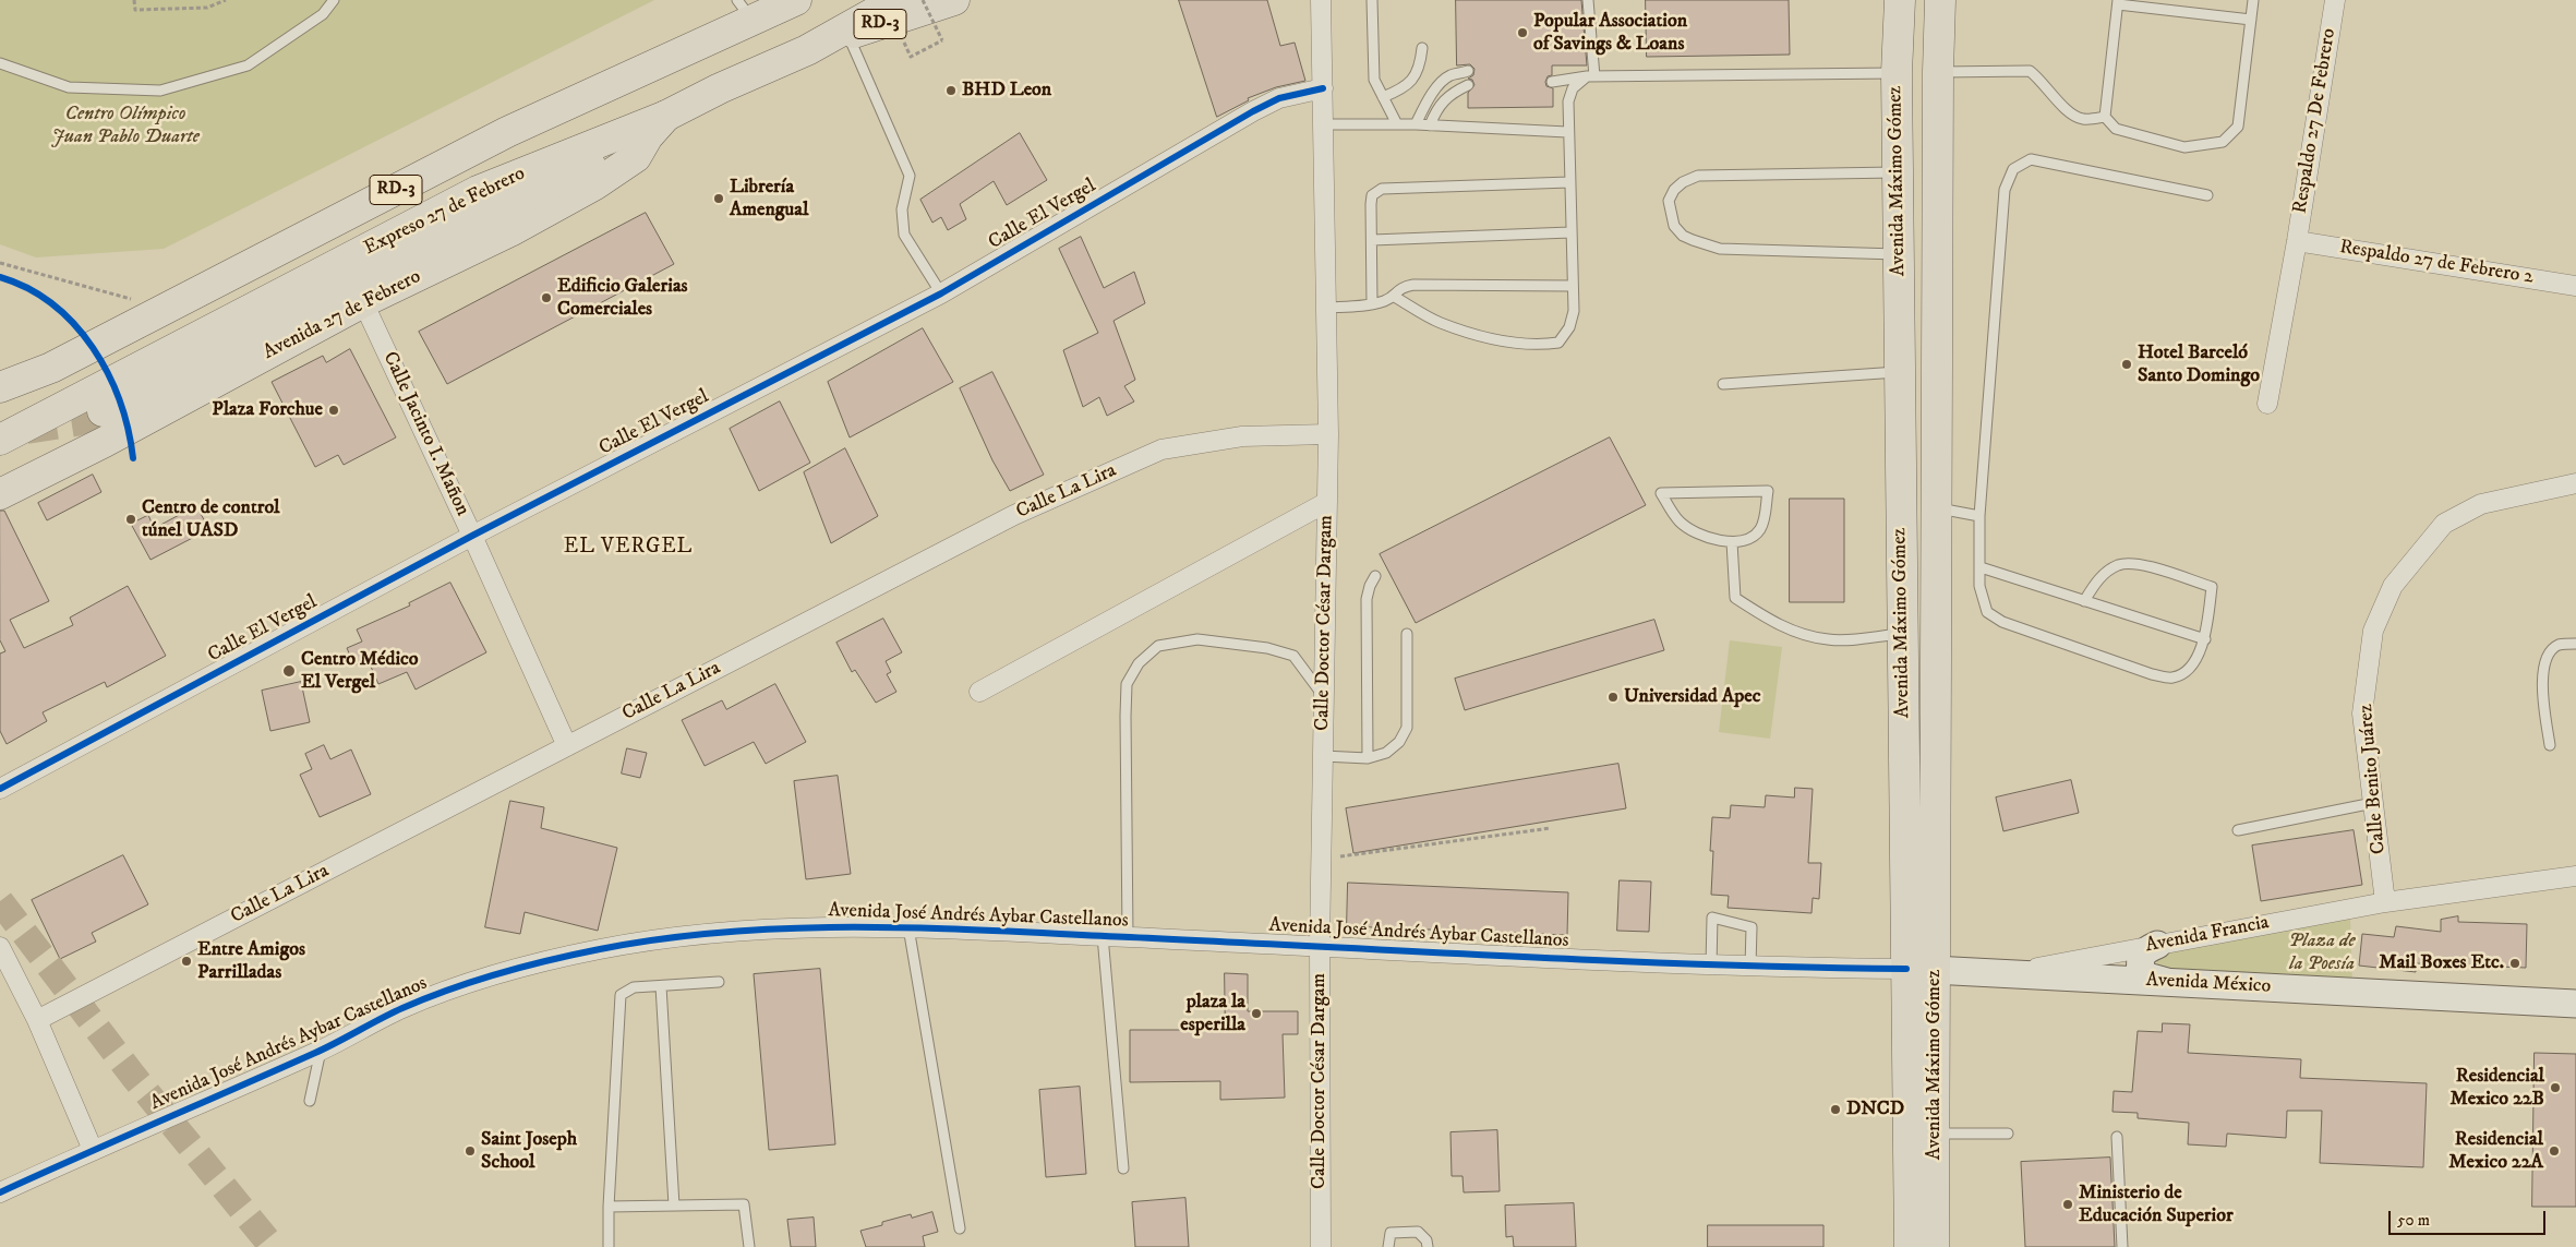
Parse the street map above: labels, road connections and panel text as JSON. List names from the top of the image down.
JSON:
{
  "streets": {
    "main road": [
      "RD-3",
      "Avenida Máximo Gómez",
      "Expreso 27 de Febrero",
      "Avenida 27 de Febrero",
      "Avenida México"
    ],
    "street": [
      "Respaldo 27 De Febrero",
      "Calle El Vergel",
      "Respaldo 27 de Febrero 2",
      "Calle Jacinto I. Mañon",
      "Calle La Lira",
      "Calle Doctor César Dargam",
      "Calle Benito Juárez",
      "Avenida José Andrés Aybar Castellanos",
      "Avenida Francia"
    ]
  },
  "crossings": [
    ["RD-3", "Expreso 27 de Febrero"],
    ["Respaldo 27 De Febrero", "Respaldo 27 de Febrero 2"],
    ["Avenida Máximo Gómez", "Avenida José Andrés Aybar Castellanos"],
    ["Avenida Máximo Gómez", "Avenida México"],
    ["Expreso 27 de Febrero", "Avenida 27 de Febrero"],
    ["Calle El Vergel", "Calle Jacinto I. Mañon"],
    ["Calle El Vergel", "Calle Doctor César Dargam"],
    ["Avenida 27 de Febrero", "Calle Jacinto I. Mañon"],
    ["Calle Jacinto I. Mañon", "Calle La Lira"],
    ["Calle La Lira", "Calle Doctor César Dargam"],
    ["Calle Doctor César Dargam", "Avenida José Andrés Aybar Castellanos"],
    ["Calle Benito Juárez", "Avenida Francia"],
    ["Avenida José Andrés Aybar Castellanos", "Avenida México"],
    ["Avenida Francia", "Avenida México"]
  ],
  "districts": ["EL VERGEL"],
  "parks": ["Centro Olímpico Juan Pablo Duarte", "Plaza de la Poesía"],
  "places": [
    "Popular Association of Savings & Loans",
    "BHD Leon",
    "Librería Amengual",
    "Edificio Galerias Comerciales",
    "Hotel Barceló Santo Domingo",
    "Plaza Forchue",
    "Centro de control túnel UASD",
    "Centro Médico El Vergel",
    "Universidad Apec",
    "Entre Amigos Parrilladas",
    "Mail Boxes Etc.",
    "plaza la esperilla",
    "Residencial Mexico 22B",
    "DNCD",
    "Saint Joseph School",
    "Residencial Mexico 22A",
    "Ministerio de Educación Superior"
  ],
  "scale_bar": "50 m"
}
